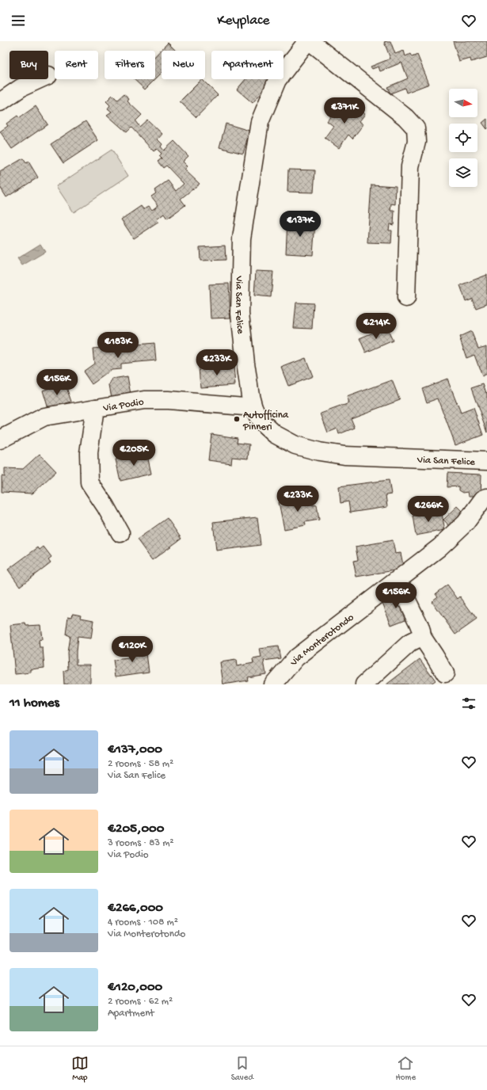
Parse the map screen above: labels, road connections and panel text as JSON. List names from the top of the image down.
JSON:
{
  "streets": {
    "street": ["Via San Felice", "Via Podio", "Via Monterotondo"]
  },
  "crossings": [
    ["Via San Felice", "Via Podio"]
  ],
  "places": ["Autofficina Pinneri"],
  "north": "right",
  "page": {
    "header": "Keyplace",
    "chip": [
      "Buy",
      "Rent",
      "Filters",
      "New",
      "Apartment"
    ],
    "price": [
      "€371K",
      "€137K",
      "€214K",
      "€183K",
      "€233K",
      "€156K",
      "€205K",
      "€233K",
      "€266K",
      "€156K",
      "€120K"
    ],
    "heading": "11 homes",
    "list": [
      {
        "name": "€137,000",
        "note": "2 rooms · 58 m² · Via San Felice"
      },
      {
        "name": "€205,000",
        "note": "3 rooms · 83 m² · Via Podio"
      },
      {
        "name": "€266,000",
        "note": "4 rooms · 108 m² · Via Monterotondo"
      },
      {
        "name": "€120,000",
        "note": "2 rooms · 62 m² · Apartment"
      }
    ],
    "tabs": ["Map", "Saved", "Home"]
  }
}
